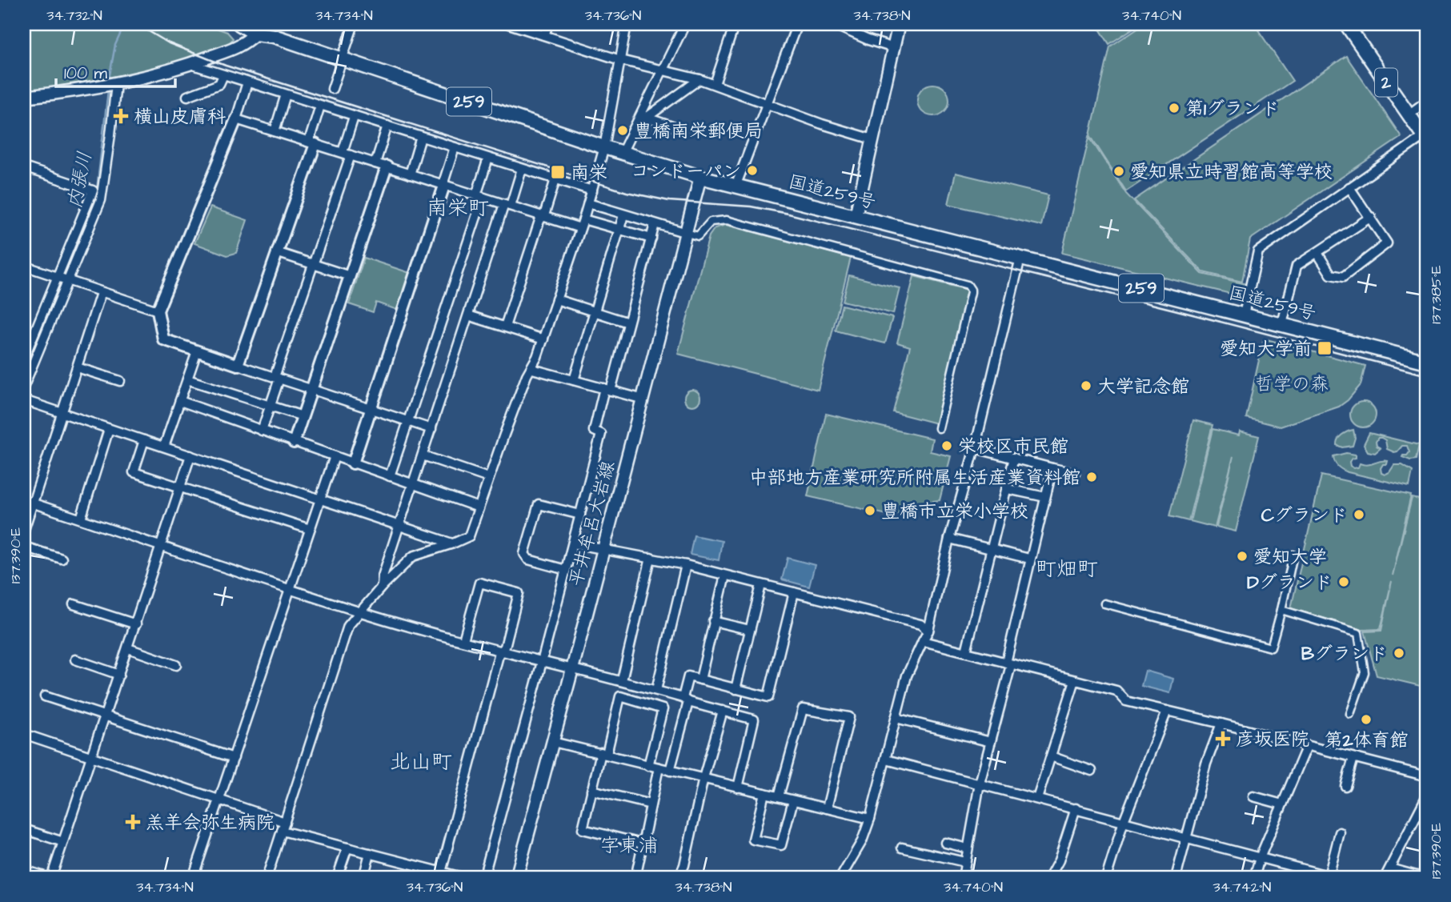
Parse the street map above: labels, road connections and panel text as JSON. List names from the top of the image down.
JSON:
{
  "streets": {
    "main road": [
      "2",
      "259",
      "国道259号",
      "平井牟呂大岩線"
    ]
  },
  "crossings": [
    ["国道259号", "平井牟呂大岩線"]
  ],
  "districts": [
    "南栄町",
    "町畑町",
    "北山町",
    "字東浦"
  ],
  "water": ["内張川"],
  "parks": ["哲学の森"],
  "places": {
    "other": [
      "第1グランド",
      "豊橋南栄郵便局",
      "コンドーパン",
      "愛知県立時習館高等学校",
      "大学記念館",
      "栄校区市民館",
      "中部地方産業研究所附属生活産業資料館",
      "豊橋市立栄小学校",
      "Cグランド",
      "愛知大学",
      "Dグランド",
      "Bグランド",
      "第2体育館"
    ],
    "health": ["横山皮膚科", "彦坂医院", "羔羊会弥生病院"],
    "transit": ["南栄", "愛知大学前"]
  },
  "scale_bar": "100 m",
  "coordinates": [
    "34.732°N",
    "34.734°N",
    "34.736°N",
    "34.738°N",
    "34.740°N",
    "137.385°E",
    "137.390°E",
    "34.742°N"
  ]
}
